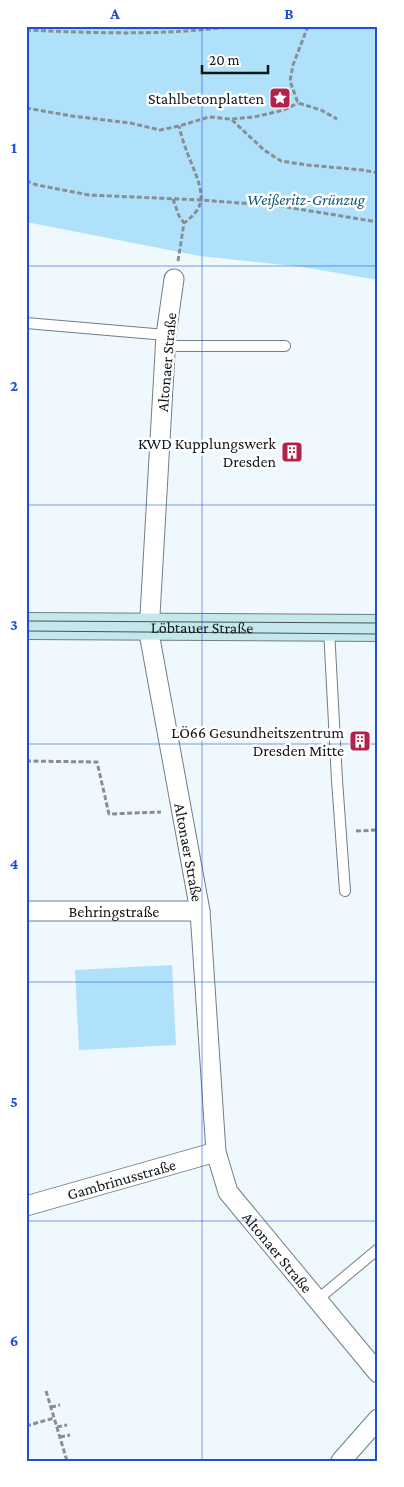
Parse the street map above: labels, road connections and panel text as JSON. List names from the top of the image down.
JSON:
{
  "streets": {
    "main road": ["Löbtauer Straße"],
    "street": ["Altonaer Straße", "Behringstraße", "Gambrinusstraße"]
  },
  "crossings": [
    ["Altonaer Straße", "Löbtauer Straße"],
    ["Altonaer Straße", "Behringstraße"],
    ["Altonaer Straße", "Gambrinusstraße"]
  ],
  "parks": ["Weißeritz-Grünzug"],
  "places": {
    "place": ["Stahlbetonplatten"],
    "building": ["KWD Kupplungswerk Dresden", "LÖ66 Gesundheitszentrum Dresden Mitte"]
  },
  "scale_bar": "20 m",
  "grid": {
    "columns": ["A", "B"],
    "rows": [
      "1",
      "2",
      "3",
      "4",
      "5",
      "6"
    ]
  }
}
